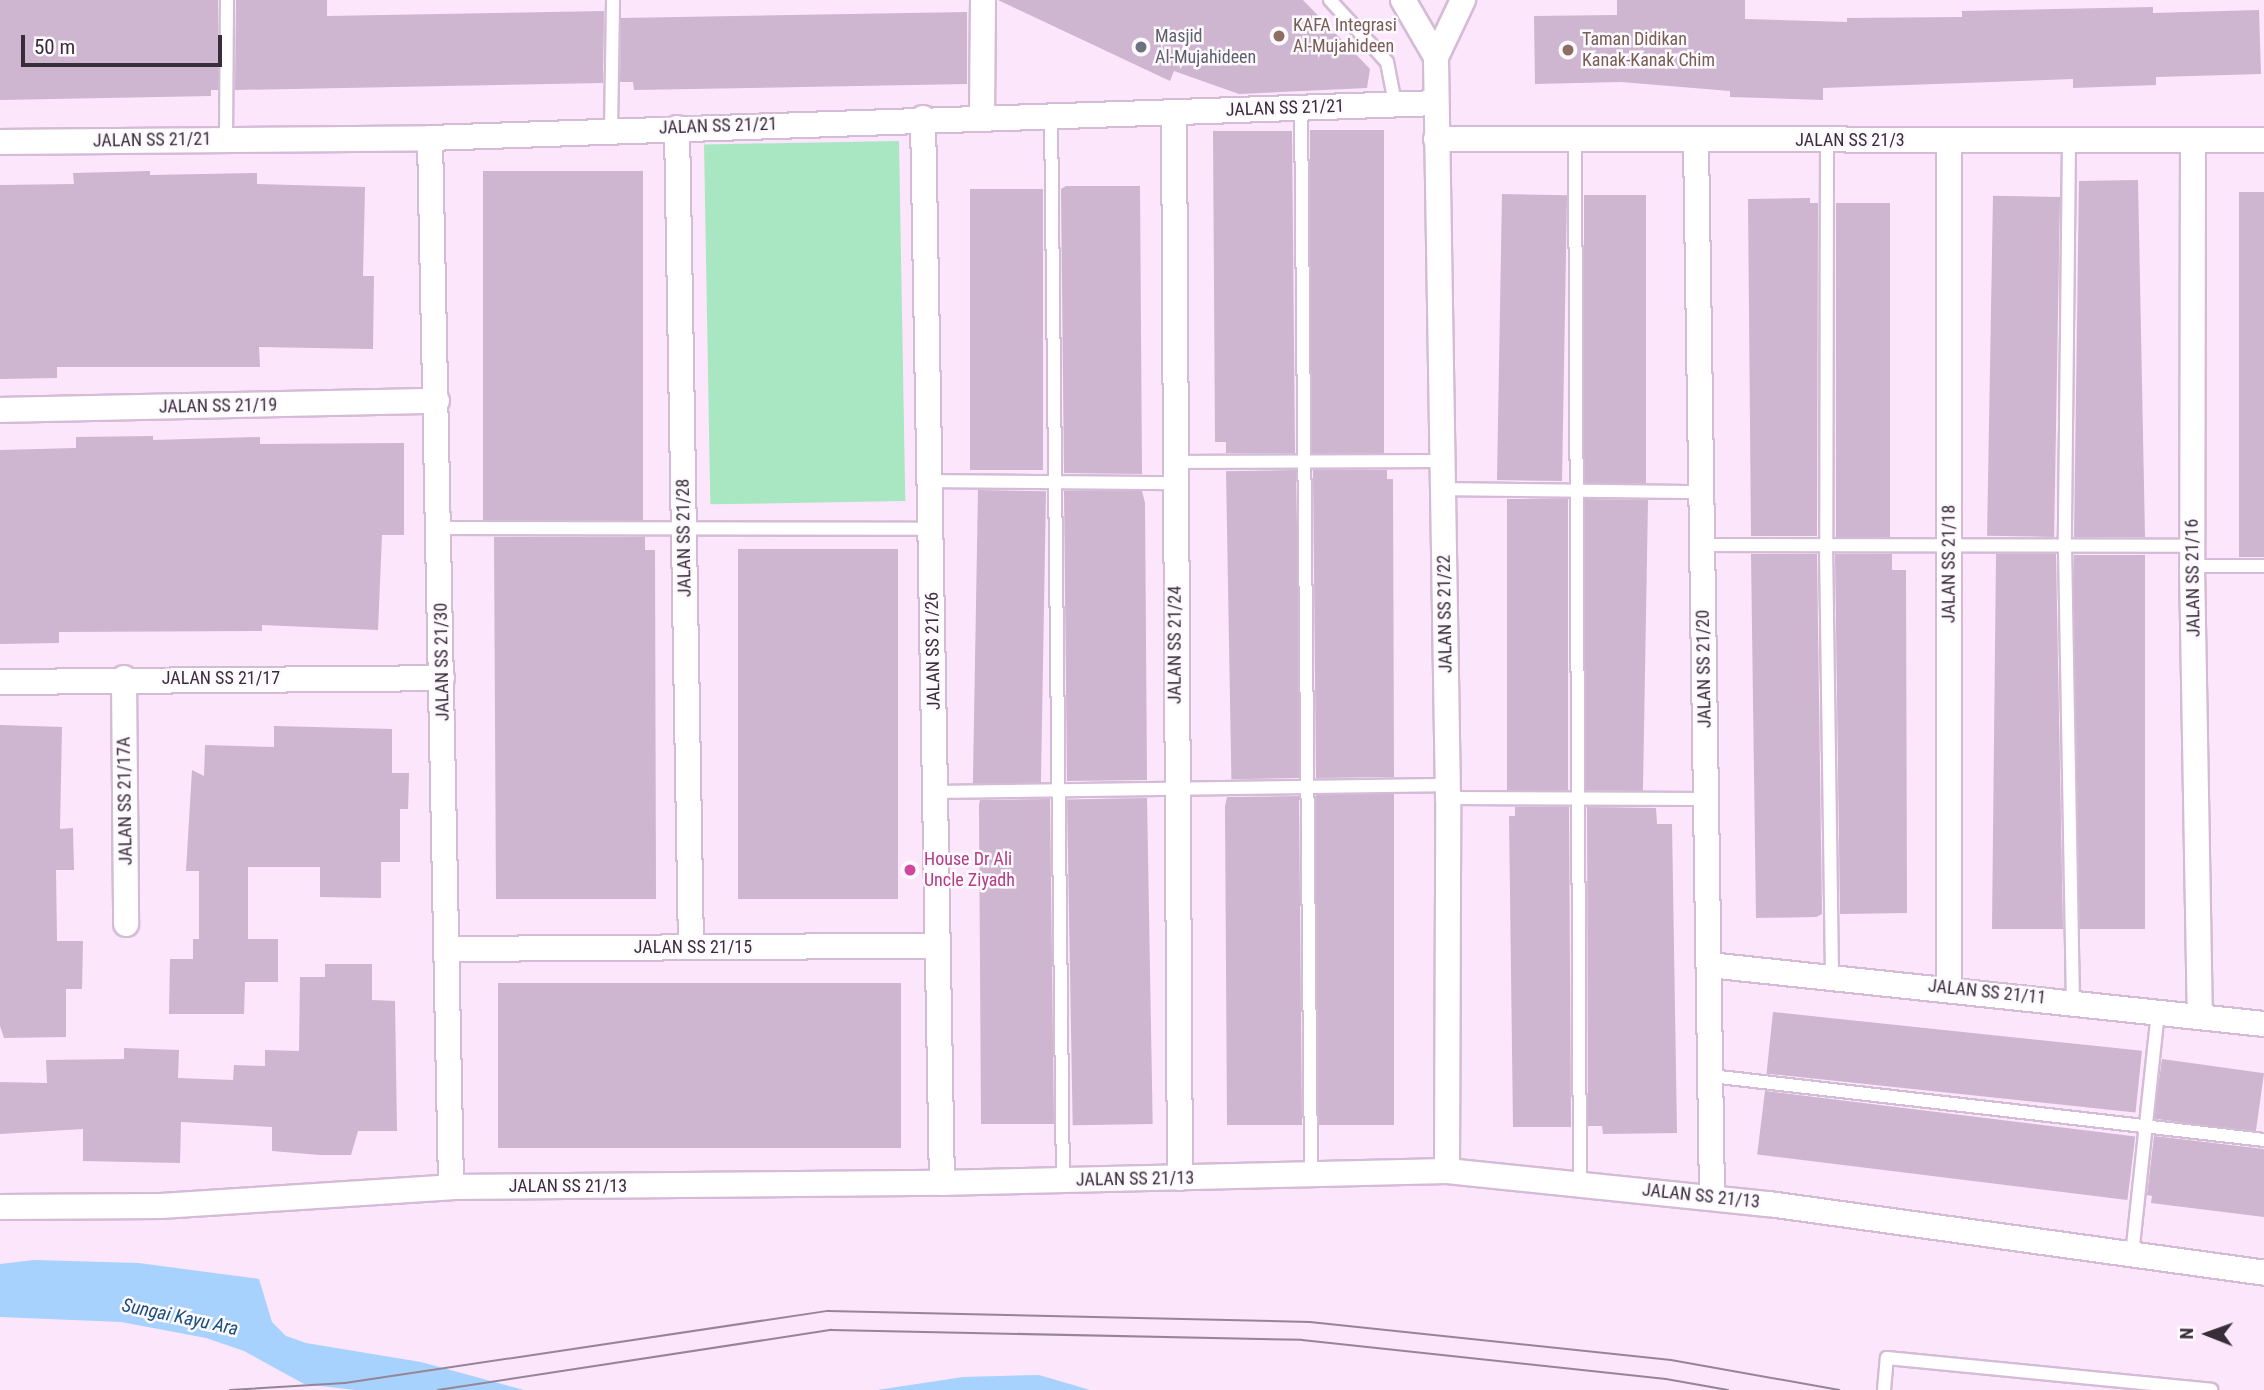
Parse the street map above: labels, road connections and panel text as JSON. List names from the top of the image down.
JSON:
{
  "streets": {
    "street": [
      "JALAN SS 21/21",
      "JALAN SS 21/3",
      "JALAN SS 21/19",
      "JALAN SS 21/28",
      "JALAN SS 21/18",
      "JALAN SS 21/16",
      "JALAN SS 21/22",
      "JALAN SS 21/24",
      "JALAN SS 21/26",
      "JALAN SS 21/30",
      "JALAN SS 21/20",
      "JALAN SS 21/17",
      "JALAN SS 21/17A",
      "JALAN SS 21/15",
      "JALAN SS 21/11",
      "JALAN SS 21/13"
    ]
  },
  "crossings": [
    ["JALAN SS 21/21", "JALAN SS 21/28"],
    ["JALAN SS 21/21", "JALAN SS 21/22"],
    ["JALAN SS 21/21", "JALAN SS 21/24"],
    ["JALAN SS 21/21", "JALAN SS 21/26"],
    ["JALAN SS 21/21", "JALAN SS 21/30"],
    ["JALAN SS 21/3", "JALAN SS 21/18"],
    ["JALAN SS 21/3", "JALAN SS 21/16"],
    ["JALAN SS 21/3", "JALAN SS 21/22"],
    ["JALAN SS 21/3", "JALAN SS 21/20"],
    ["JALAN SS 21/19", "JALAN SS 21/30"],
    ["JALAN SS 21/28", "JALAN SS 21/15"],
    ["JALAN SS 21/18", "JALAN SS 21/11"],
    ["JALAN SS 21/16", "JALAN SS 21/11"],
    ["JALAN SS 21/22", "JALAN SS 21/13"],
    ["JALAN SS 21/24", "JALAN SS 21/13"],
    ["JALAN SS 21/26", "JALAN SS 21/15"],
    ["JALAN SS 21/26", "JALAN SS 21/13"],
    ["JALAN SS 21/30", "JALAN SS 21/17"],
    ["JALAN SS 21/30", "JALAN SS 21/15"],
    ["JALAN SS 21/30", "JALAN SS 21/13"],
    ["JALAN SS 21/20", "JALAN SS 21/11"],
    ["JALAN SS 21/20", "JALAN SS 21/13"],
    ["JALAN SS 21/17", "JALAN SS 21/17A"]
  ],
  "water": ["Sungai Kayu Ara"],
  "places": [
    "KAFA Integrasi Al-Mujahideen",
    "Masjid Al-Mujahideen",
    "Taman Didikan Kanak-Kanak Chim",
    "House Dr Ali Uncle Ziyadh"
  ],
  "scale_bar": "50 m",
  "north": "left"
}
